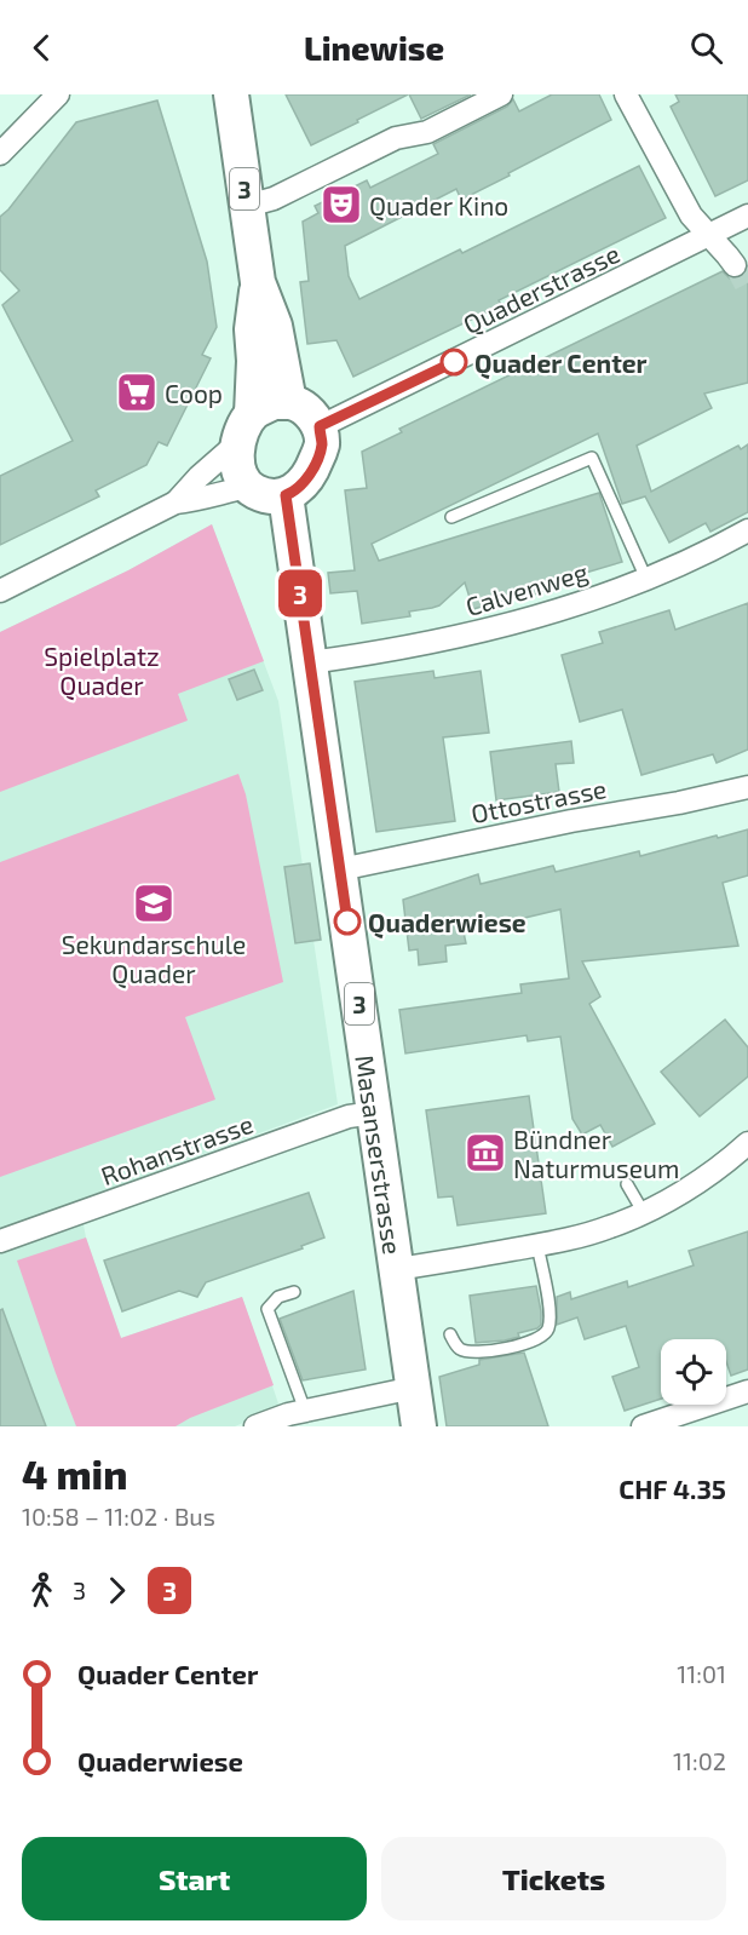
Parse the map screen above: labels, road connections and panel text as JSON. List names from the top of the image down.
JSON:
{
  "streets": {
    "main road": ["3", "Masanserstrasse"],
    "street": [
      "Quaderstrasse",
      "Calvenweg",
      "Ottostrasse",
      "Rohanstrasse"
    ]
  },
  "crossings": [
    ["3", "Quaderstrasse"],
    ["3", "Masanserstrasse"],
    ["Quaderstrasse", "Masanserstrasse"],
    ["Calvenweg", "Masanserstrasse"],
    ["Ottostrasse", "Masanserstrasse"],
    ["Rohanstrasse", "Masanserstrasse"]
  ],
  "parks": ["Spielplatz Quader"],
  "places": {
    "theatre": ["Quader Kino"],
    "other": ["Quader Center", "Quaderwiese"],
    "supermarket": ["Coop"],
    "school or university": ["Sekundarschule Quader"],
    "museum": ["Bündner Naturmuseum"]
  },
  "lines": ["bus line 3"],
  "page": {
    "header": "Linewise",
    "on_map": "3",
    "heading": ["4 min", "10:58 – 11:02 · Bus", "CHF 4.35"],
    "legs": ["3", "3"],
    "list": [
      {
        "name": "Quader Center",
        "value": "11:01"
      },
      {
        "name": "Quaderwiese",
        "value": "11:02"
      }
    ],
    "buttons": ["Start", "Tickets"]
  }
}
